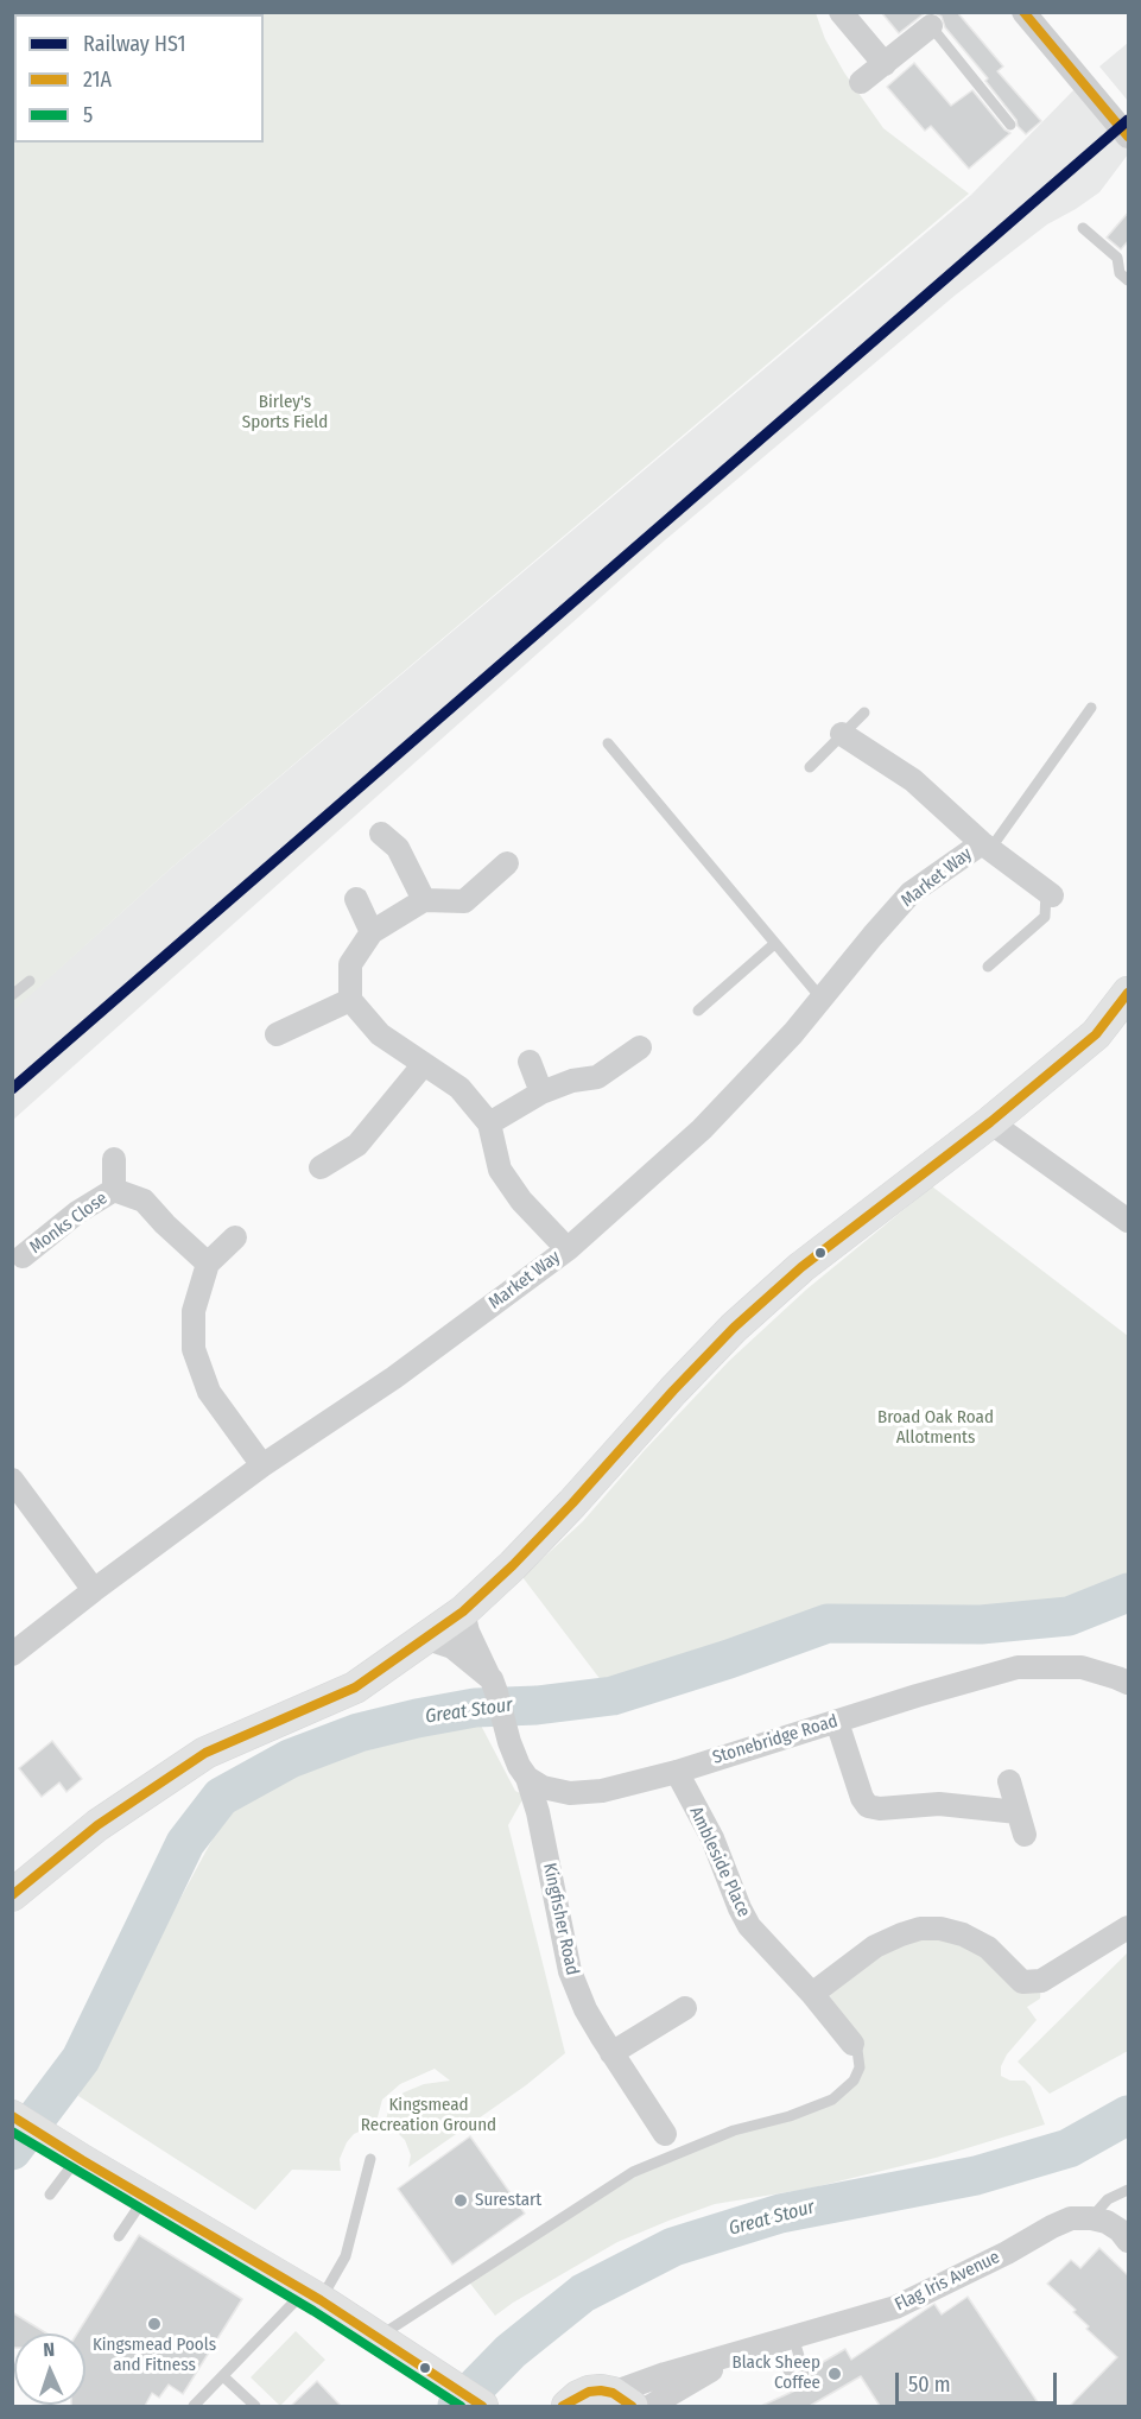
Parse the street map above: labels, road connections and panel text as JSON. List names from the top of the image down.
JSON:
{
  "streets": {
    "street": [
      "Market Way",
      "Monks Close",
      "Stonebridge Road",
      "Ambleside Place",
      "Kingfisher Road",
      "Flag Iris Avenue"
    ]
  },
  "crossings": [
    ["Stonebridge Road", "Ambleside Place"],
    ["Stonebridge Road", "Kingfisher Road"]
  ],
  "water": ["Great Stour"],
  "parks": ["Birley's Sports Field", "Broad Oak Road Allotments", "Kingsmead Recreation Ground"],
  "places": ["Surestart", "Kingsmead Pools and Fitness", "Black Sheep Coffee"],
  "lines": ["transit line 21A", "rail line HS1", "transit line 5"],
  "legend": ["Railway HS1", "21A", "5"],
  "scale_bar": "50 m",
  "north": "top"
}
